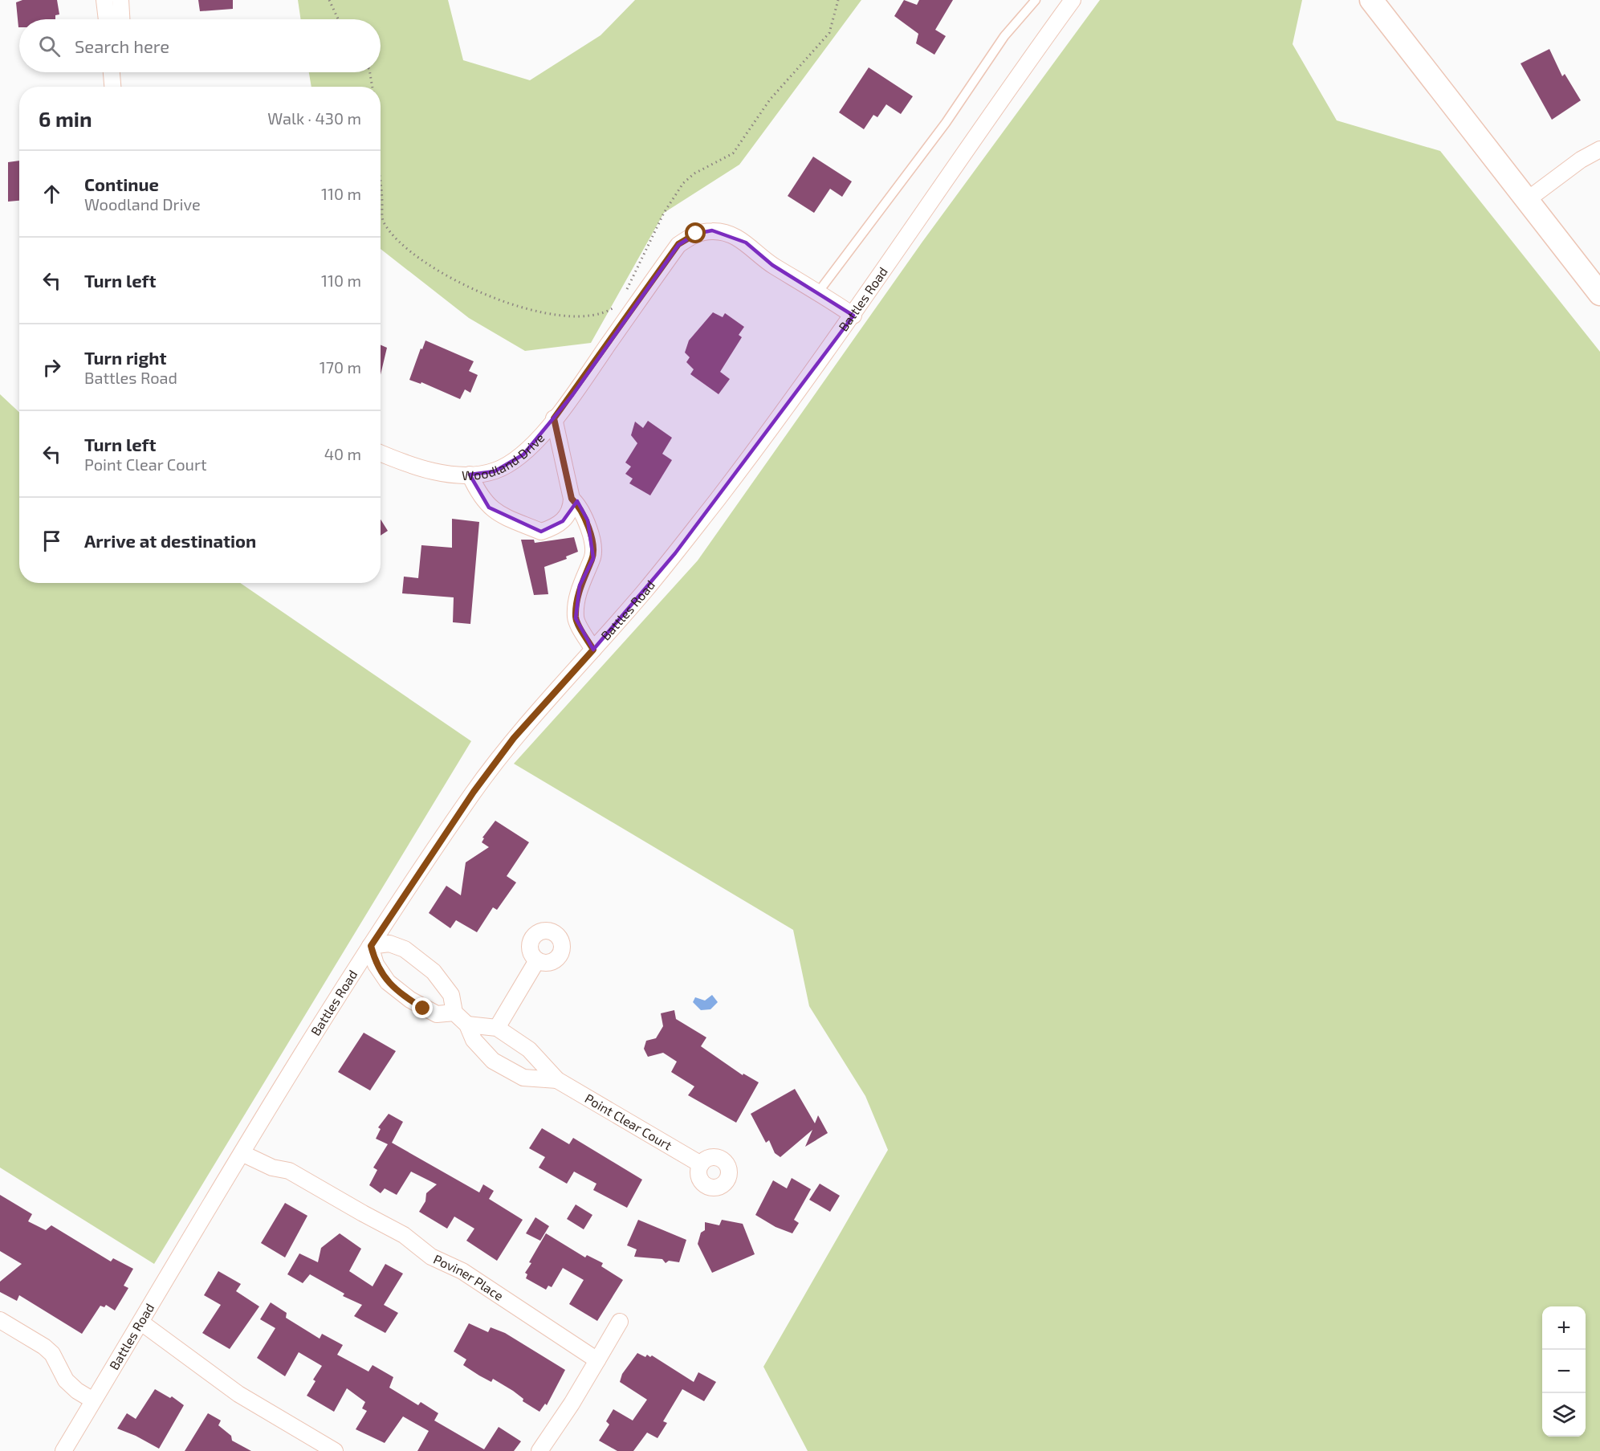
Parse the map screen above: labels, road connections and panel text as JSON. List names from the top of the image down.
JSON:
{
  "streets": {
    "street": [
      "Battles Road",
      "Woodland Drive",
      "Point Clear Court",
      "Poviner Place"
    ]
  },
  "crossings": [
    ["Battles Road", "Woodland Drive"],
    ["Battles Road", "Point Clear Court"],
    ["Battles Road", "Poviner Place"]
  ],
  "page": {
    "search": "Search here",
    "heading": ["6 min", "Walk · 430 m"],
    "list": [
      ["Continue", "Woodland Drive", "110 m"],
      ["Turn left", "110 m"],
      ["Turn right", "Battles Road", "170 m"],
      ["Turn left", "Point Clear Court", "40 m"],
      "Arrive at destination"
    ],
    "map_buttons": ["+", "−"]
  }
}
